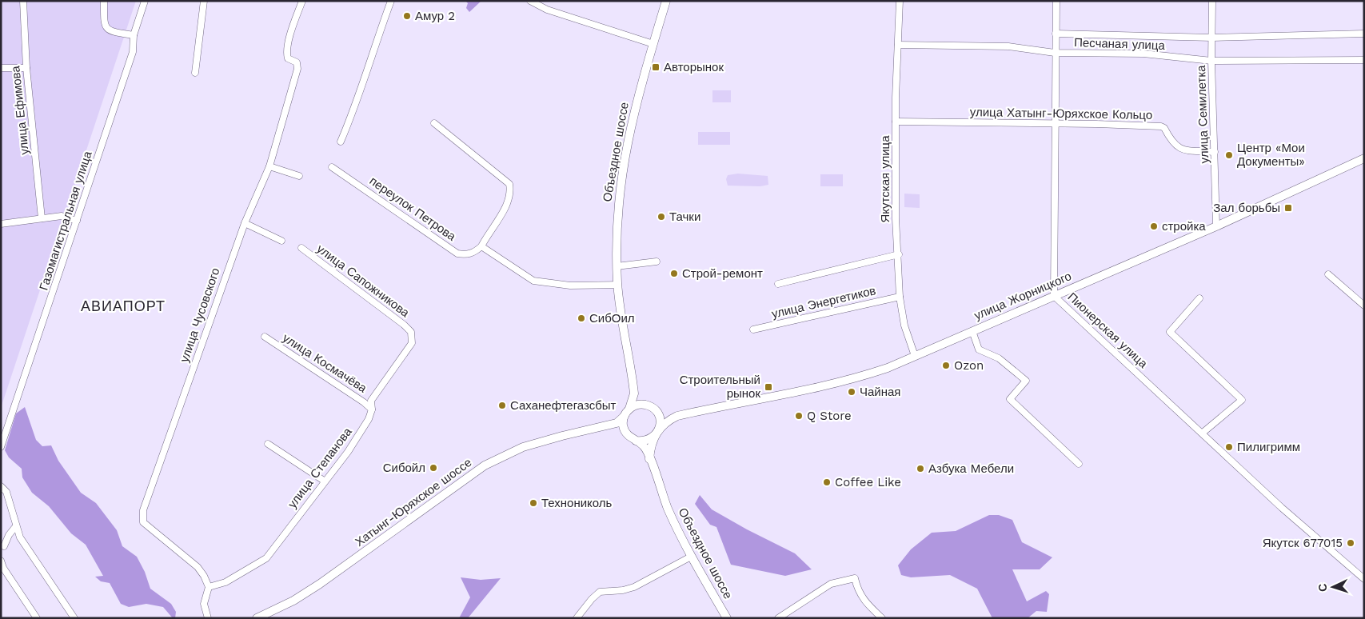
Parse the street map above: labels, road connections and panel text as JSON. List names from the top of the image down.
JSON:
{
  "streets": {
    "main road": ["Объездное шоссе", "улица Жорницкого", "Хатынг-Юряхское шоссе"],
    "street": [
      "Песчаная улица",
      "улица Ефимова",
      "улица Хатынг-Юряхское Кольцо",
      "улица Семилетка",
      "Якутская улица",
      "переулок Петрова",
      "Газомагистральная улица",
      "улица Сапожникова",
      "улица Энергетиков",
      "улица Чусовского",
      "Пионерская улица",
      "улица Космачёва",
      "улица Степанова"
    ]
  },
  "crossings": [
    ["Песчаная улица", "улица Семилетка"],
    ["Песчаная улица", "Якутская улица"],
    ["Песчаная улица", "Пионерская улица"],
    ["улица Хатынг-Юряхское Кольцо", "улица Семилетка"],
    ["улица Хатынг-Юряхское Кольцо", "Якутская улица"],
    ["улица Хатынг-Юряхское Кольцо", "Пионерская улица"],
    ["улица Семилетка", "улица Жорницкого"],
    ["Объездное шоссе", "улица Жорницкого"],
    ["Объездное шоссе", "Хатынг-Юряхское шоссе"],
    ["Якутская улица", "улица Жорницкого"],
    ["Якутская улица", "улица Энергетиков"],
    ["улица Сапожникова", "улица Степанова"],
    ["улица Жорницкого", "Пионерская улица"],
    ["улица Жорницкого", "Хатынг-Юряхское шоссе"],
    ["улица Чусовского", "улица Степанова"],
    ["улица Космачёва", "улица Степанова"]
  ],
  "districts": ["АВИАПОРТ"],
  "places": {
    "other": [
      "Амур 2",
      "Центр «Мои Документы»",
      "Тачки",
      "стройка",
      "Строй-ремонт",
      "СибОил",
      "Ozon",
      "Чайная",
      "Саханефтегазсбыт",
      "Q Store",
      "Пилигримм",
      "Сибойл",
      "Азбука Мебели",
      "Coffee Like",
      "Технониколь",
      "Якутск 677015"
    ],
    "transit": ["Авторынок", "Зал борьбы", "Строительный рынок"]
  },
  "north": "left"
}
